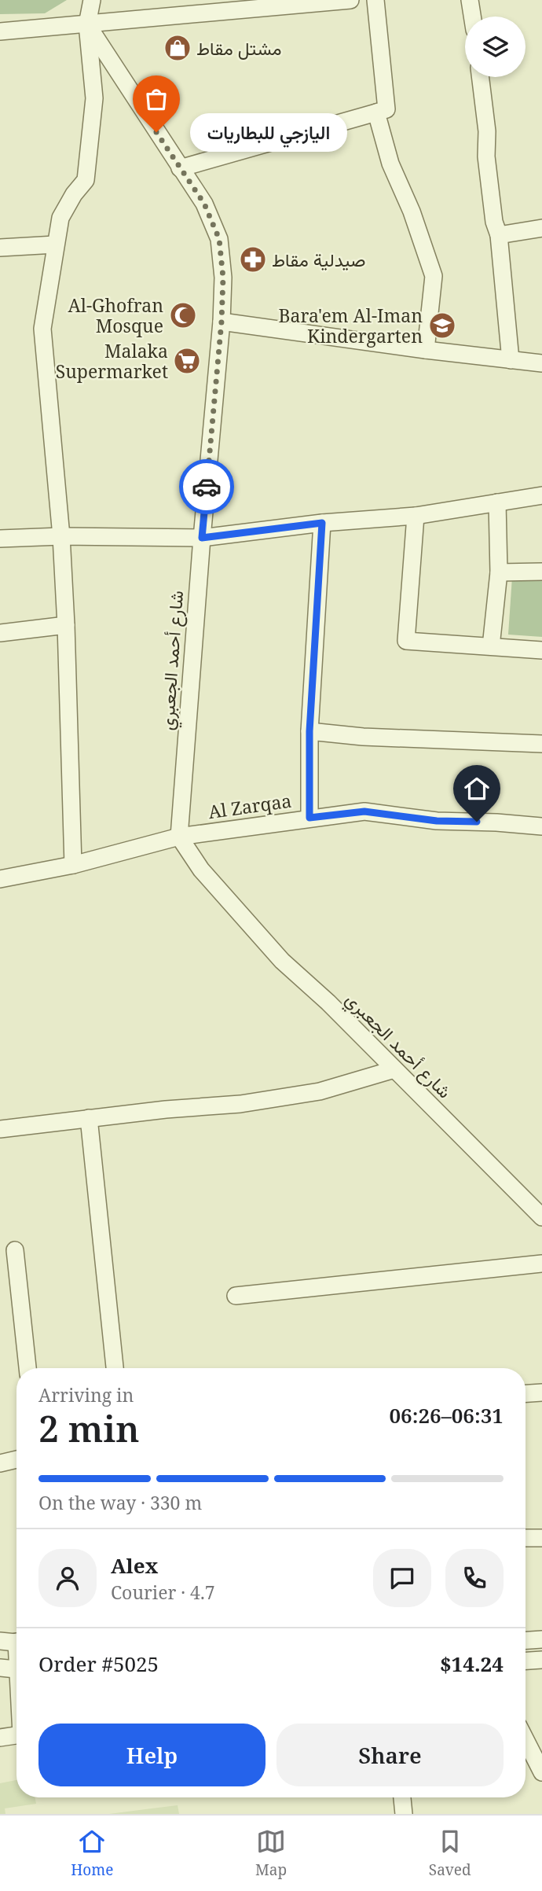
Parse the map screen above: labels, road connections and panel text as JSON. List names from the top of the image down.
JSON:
{
  "streets": {
    "street": ["شارع أحمد الجعبري", "Al Zarqaa"]
  },
  "crossings": [
    ["شارع أحمد الجعبري", "Al Zarqaa"]
  ],
  "places": {
    "shop": ["مشتل مقاط"],
    "other": ["اليازجي للبطاريات"],
    "pharmacy": ["صيدلية مقاط"],
    "mosque": ["Al-Ghofran Mosque"],
    "school or university": ["Bara'em Al-Iman Kindergarten"],
    "supermarket": ["Malaka Supermarket"]
  },
  "page": {
    "bubble": "اليازجي للبطاريات",
    "heading": ["2 min", "Arriving in", "06:26–06:31"],
    "panel": [
      "Alex",
      "Courier · 4.7",
      "Order #5025",
      "$14.24"
    ],
    "bar": "On the way · 330 m",
    "buttons": ["Help", "Share"],
    "tabs": ["Home", "Map", "Saved"]
  }
}
